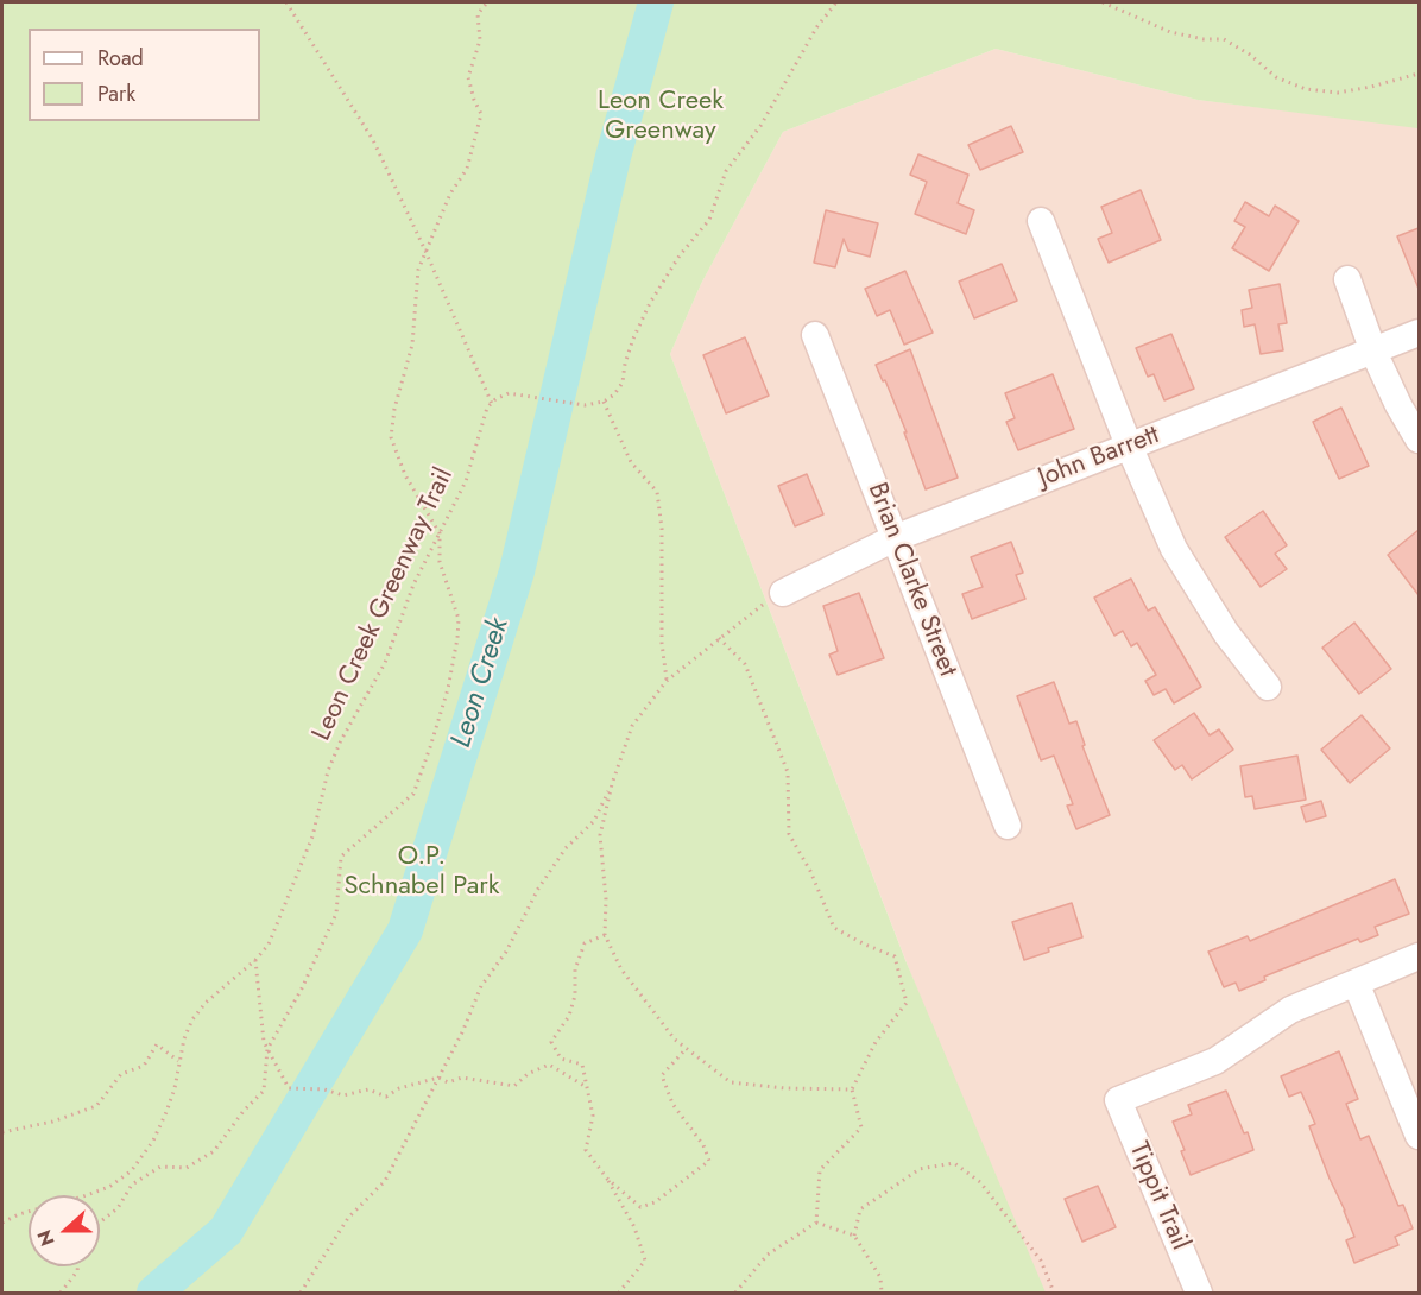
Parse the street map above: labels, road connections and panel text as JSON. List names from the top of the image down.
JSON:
{
  "streets": {
    "street": ["John Barrett", "Brian Clarke Street", "Tippit Trail"],
    "path": ["Leon Creek Greenway Trail"]
  },
  "crossings": [
    ["John Barrett", "Brian Clarke Street"]
  ],
  "water": ["Leon Creek"],
  "parks": ["Leon Creek Greenway", "O.P. Schnabel Park"],
  "legend": ["Road", "Park"],
  "north": "left"
}
